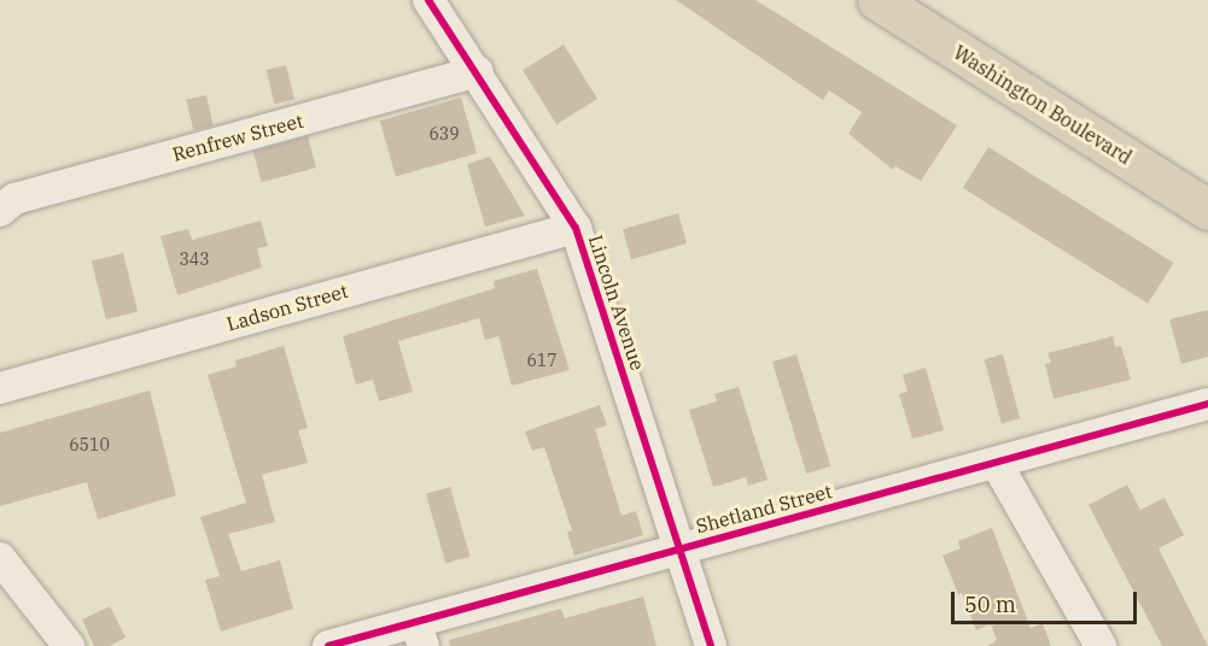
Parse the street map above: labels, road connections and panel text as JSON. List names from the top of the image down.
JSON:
{
  "streets": {
    "highway": ["Washington Boulevard"],
    "street": [
      "Renfrew Street",
      "Lincoln Avenue",
      "Ladson Street",
      "Shetland Street"
    ]
  },
  "crossings": [
    ["Renfrew Street", "Lincoln Avenue"],
    ["Lincoln Avenue", "Ladson Street"],
    ["Lincoln Avenue", "Shetland Street"]
  ],
  "house_numbers": [
    "639",
    "343",
    "617",
    "6510"
  ],
  "scale_bar": "50 m"
}
